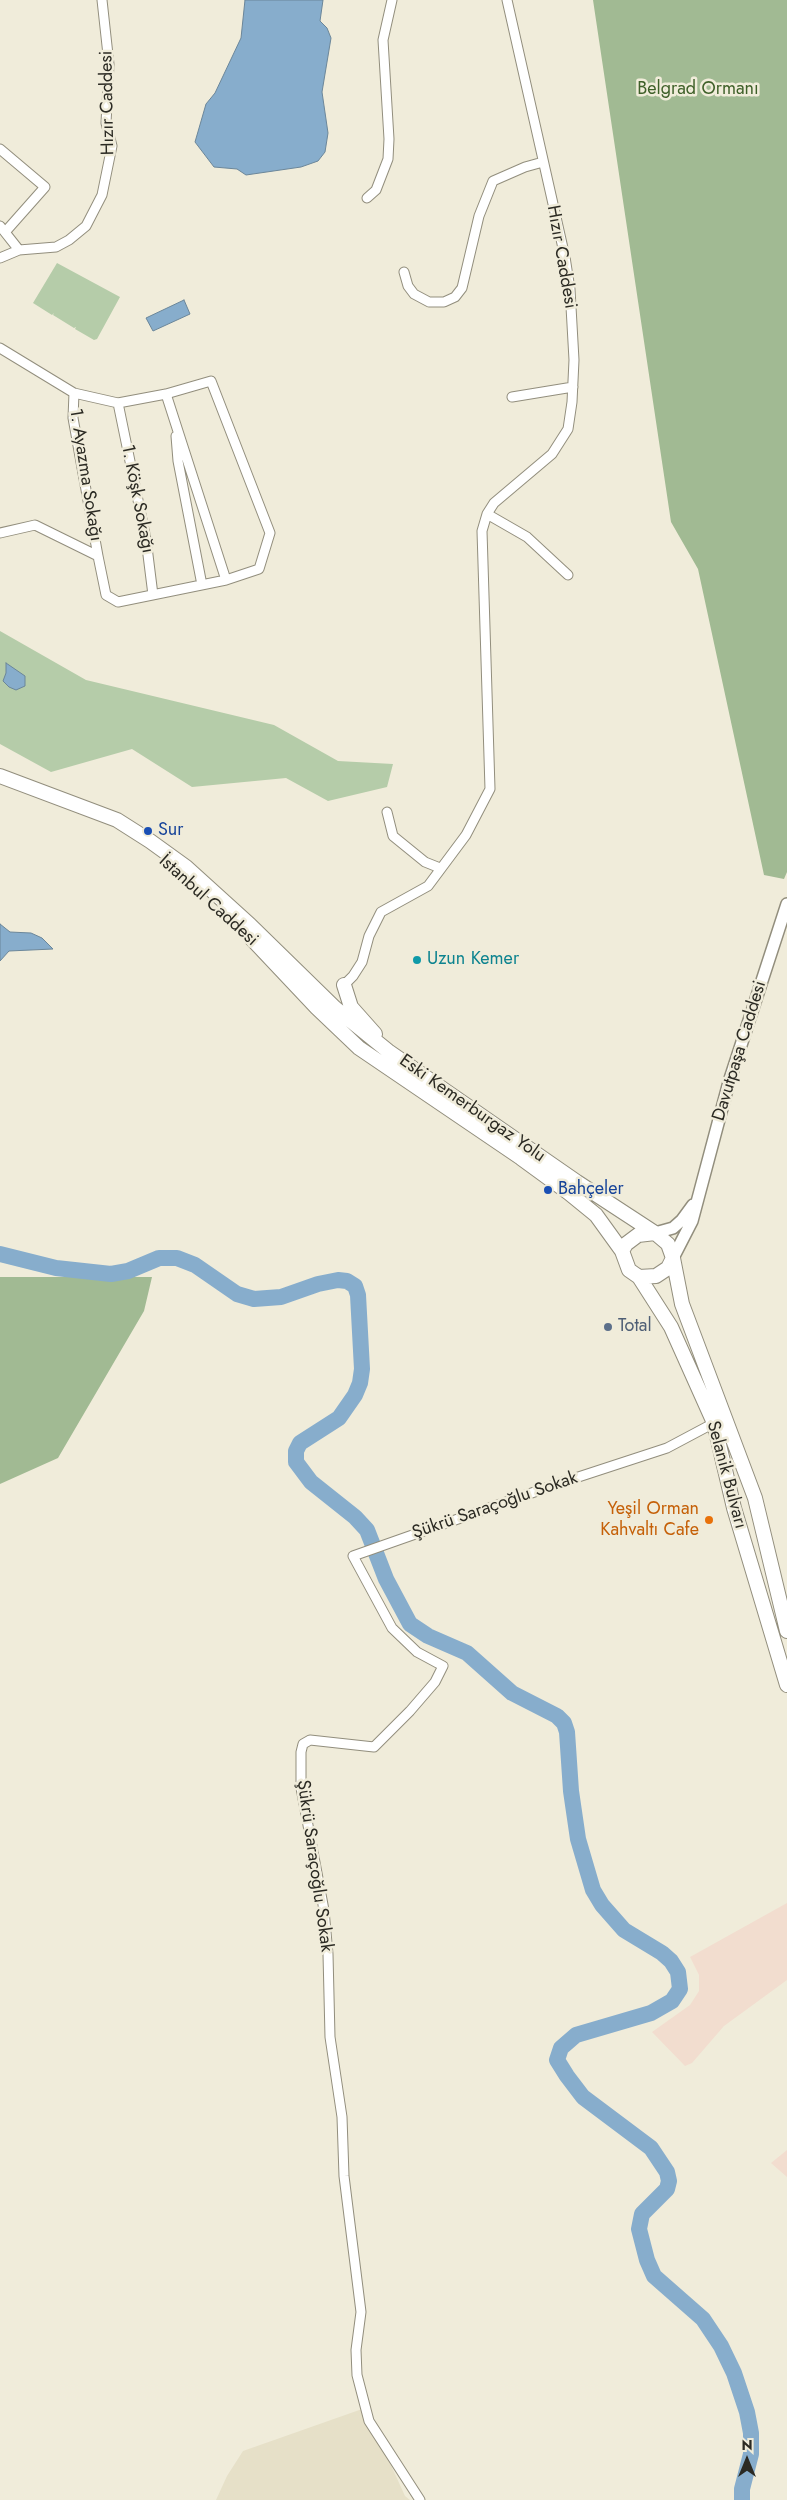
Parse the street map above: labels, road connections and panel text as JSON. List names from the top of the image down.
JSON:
{
  "streets": {
    "main road": ["İstanbul Caddesi", "Eski Kemerburgaz Yolu", "Selanik Bulvarı"],
    "street": [
      "Hızır Caddesi",
      "1. Ayazma Sokağı",
      "1. Köşk Sokağı",
      "Davutpaşa Caddesi",
      "Şükrü Saraçoğlu Sokak"
    ]
  },
  "crossings": [
    ["1. Ayazma Sokağı", "1. Köşk Sokağı"],
    ["İstanbul Caddesi", "Eski Kemerburgaz Yolu"],
    ["Davutpaşa Caddesi", "Eski Kemerburgaz Yolu"],
    ["Davutpaşa Caddesi", "Selanik Bulvarı"],
    ["Eski Kemerburgaz Yolu", "Selanik Bulvarı"],
    ["Selanik Bulvarı", "Şükrü Saraçoğlu Sokak"]
  ],
  "parks": ["Belgrad Ormanı"],
  "places": [
    "Sur",
    "Uzun Kemer",
    "Bahçeler",
    "Total",
    "Yeşil Orman Kahvaltı Cafe"
  ],
  "north": "top"
}
